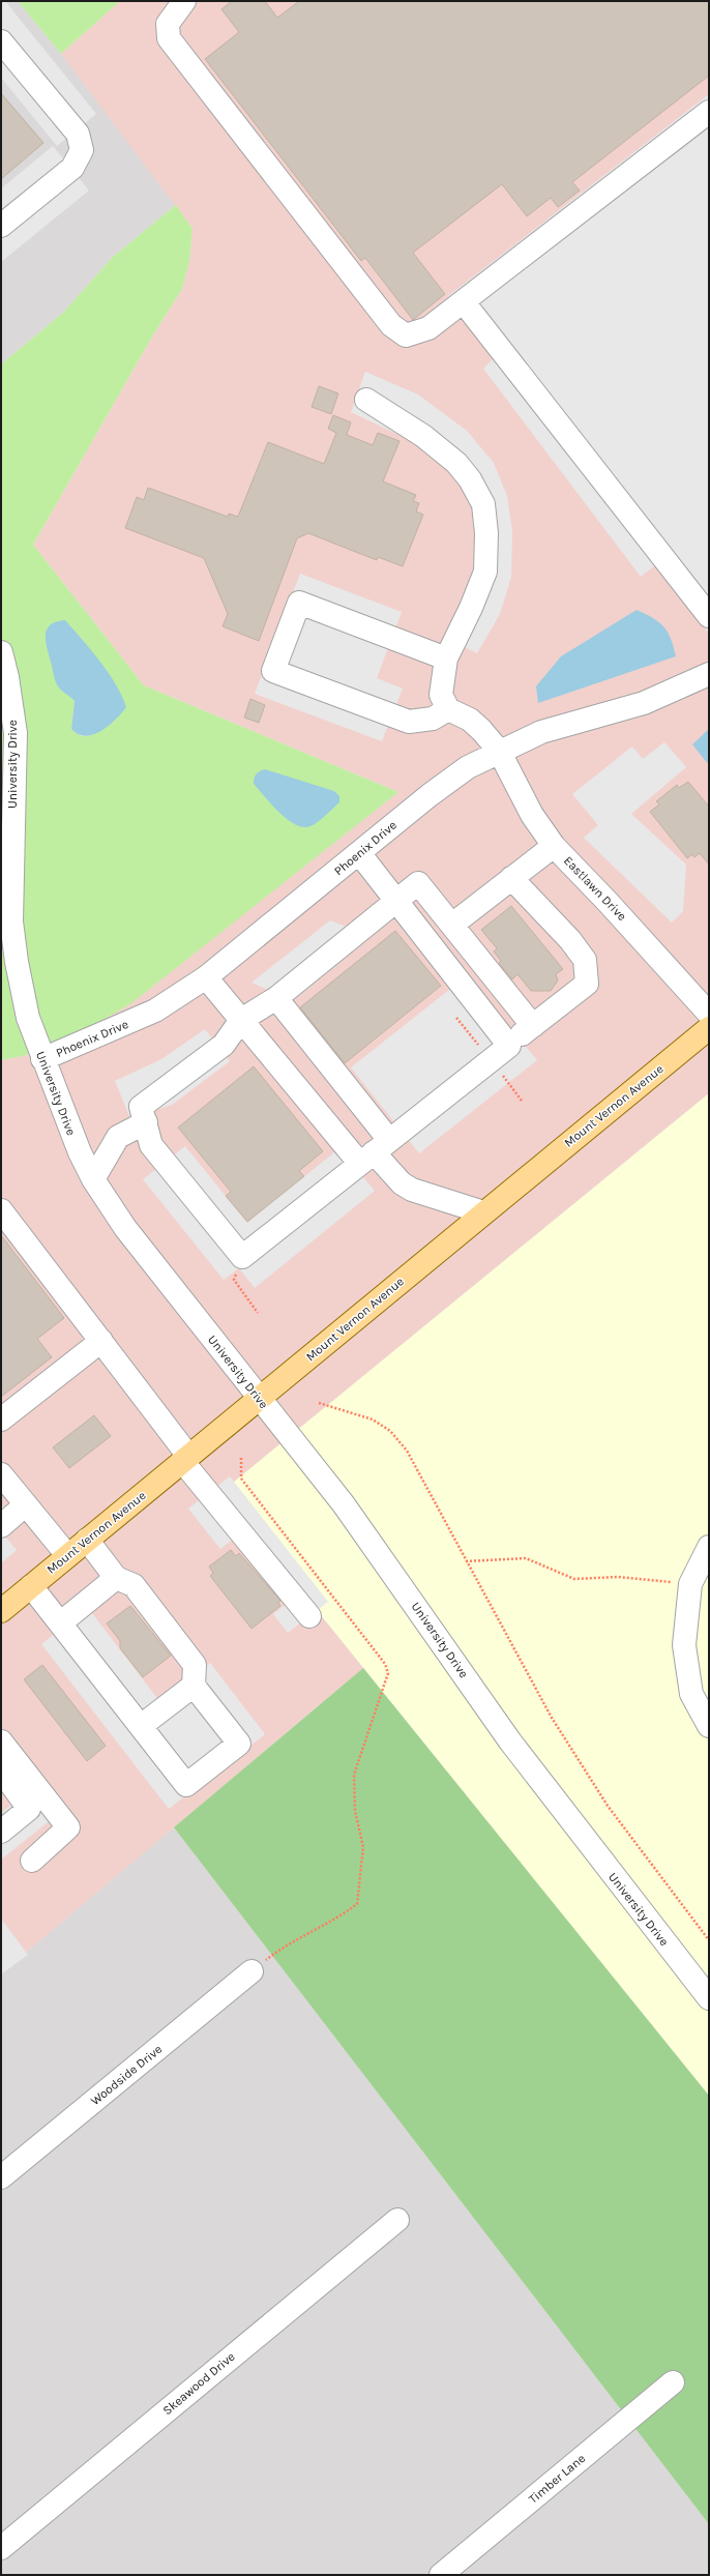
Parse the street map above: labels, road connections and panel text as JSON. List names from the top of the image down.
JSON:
{
  "streets": {
    "main road": ["Mount Vernon Avenue"],
    "street": [
      "University Drive",
      "Phoenix Drive",
      "Eastlawn Drive",
      "Woodside Drive",
      "Skeawood Drive",
      "Timber Lane"
    ]
  },
  "crossings": [
    ["University Drive", "Phoenix Drive"],
    ["University Drive", "Mount Vernon Avenue"],
    ["Phoenix Drive", "Eastlawn Drive"]
  ]
}
